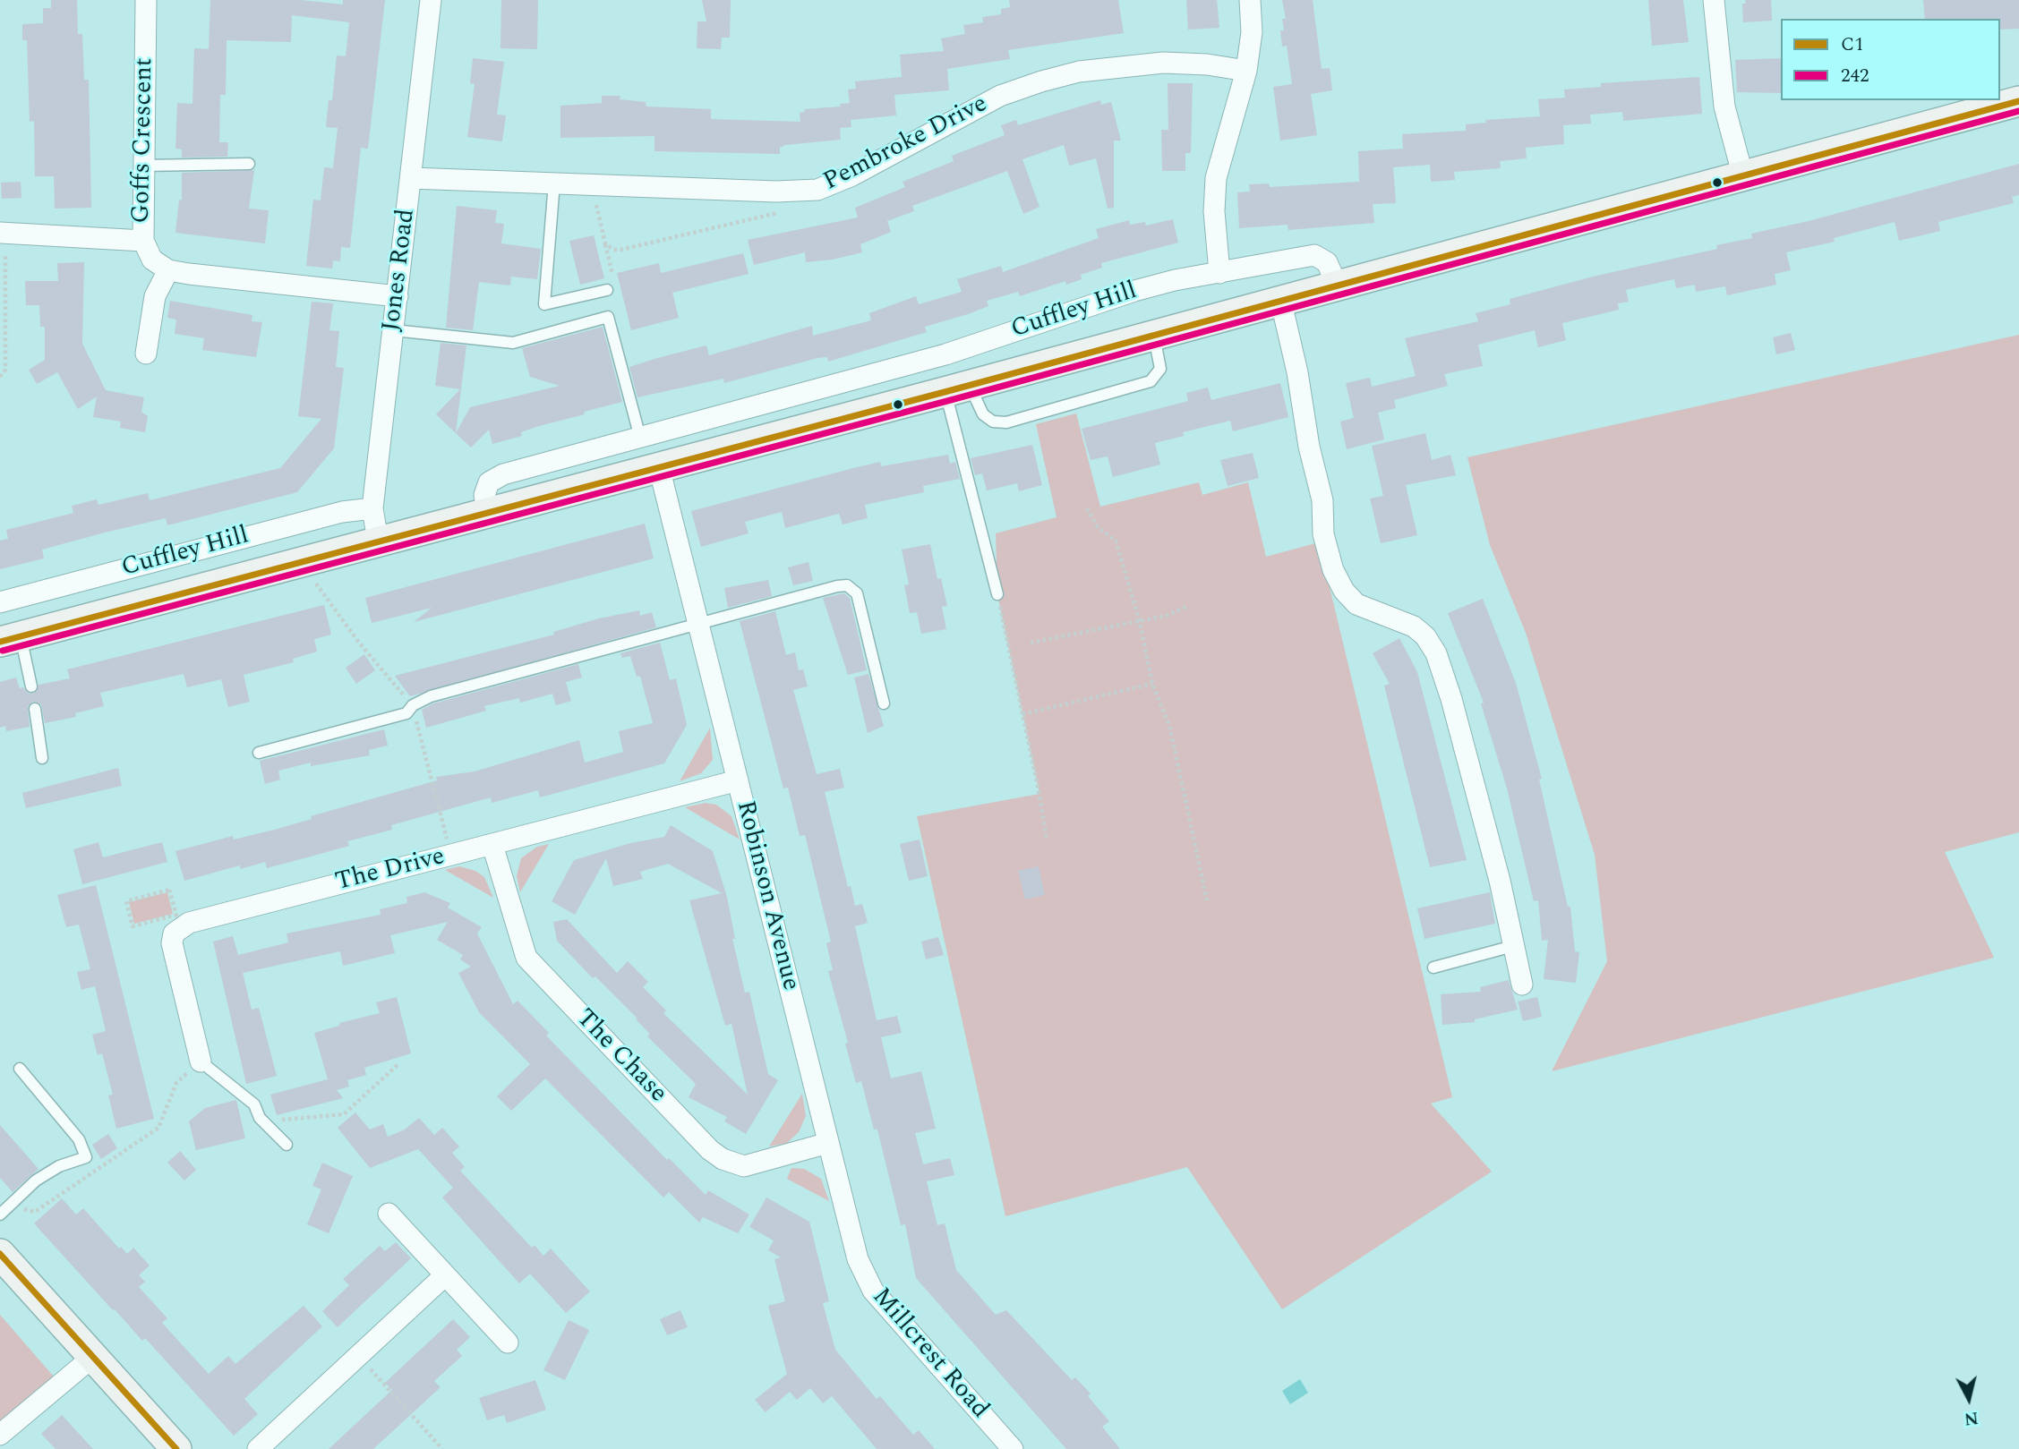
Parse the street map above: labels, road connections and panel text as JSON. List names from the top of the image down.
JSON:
{
  "streets": {
    "main road": ["Cuffley Hill"],
    "street": [
      "Goffs Crescent",
      "Pembroke Drive",
      "Jones Road",
      "The Drive",
      "Robinson Avenue",
      "The Chase",
      "Millcrest Road"
    ]
  },
  "crossings": [
    ["Pembroke Drive", "Jones Road"],
    ["Jones Road", "Cuffley Hill"],
    ["Cuffley Hill", "Robinson Avenue"],
    ["The Drive", "Robinson Avenue"],
    ["The Drive", "The Chase"],
    ["Robinson Avenue", "The Chase"],
    ["Robinson Avenue", "Millcrest Road"],
    ["The Chase", "Millcrest Road"]
  ],
  "lines": ["transit line C1", "transit line 242"],
  "legend": ["C1", "242"],
  "north": "bottom"
}
